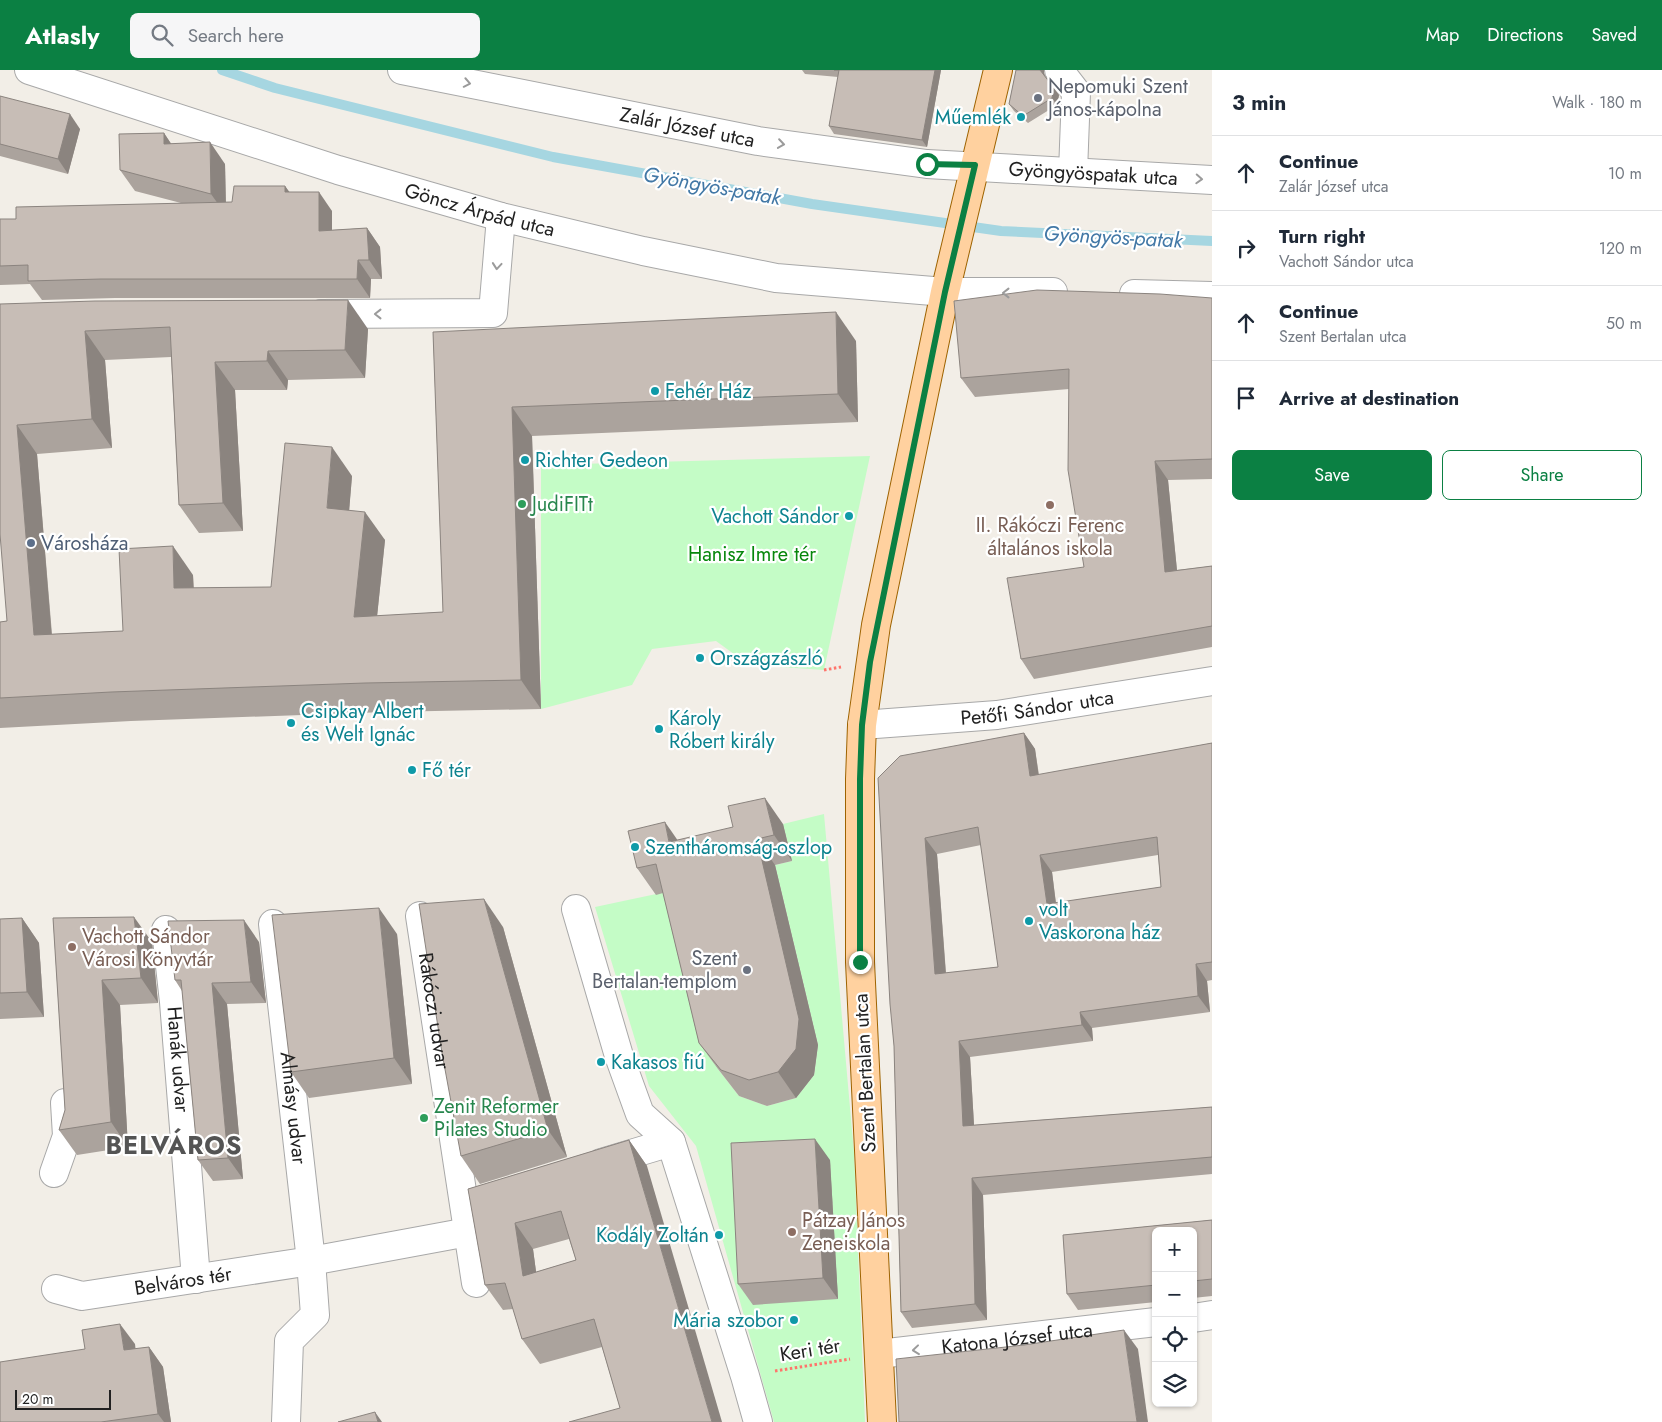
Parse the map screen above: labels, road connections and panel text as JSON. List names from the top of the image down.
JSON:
{
  "streets": {
    "main road": ["Szent Bertalan utca"],
    "street": [
      "Zalár József utca",
      "Gyöngyöspatak utca",
      "Göncz Árpád utca",
      "Petőfi Sándor utca",
      "Rákóczi udvar",
      "Hanák udvar",
      "Almásy udvar",
      "Belváros tér",
      "Katona József utca"
    ],
    "path": ["Keri tér"]
  },
  "crossings": [
    ["Zalár József utca", "Gyöngyöspatak utca"],
    ["Zalár József utca", "Szent Bertalan utca"],
    ["Gyöngyöspatak utca", "Szent Bertalan utca"],
    ["Göncz Árpád utca", "Szent Bertalan utca"],
    ["Petőfi Sándor utca", "Szent Bertalan utca"],
    ["Rákóczi udvar", "Belváros tér"],
    ["Hanák udvar", "Belváros tér"],
    ["Szent Bertalan utca", "Katona József utca"],
    ["Szent Bertalan utca", "Keri tér"],
    ["Almásy udvar", "Belváros tér"],
    ["Katona József utca", "Keri tér"]
  ],
  "one_way": ["Zalár József utca", "Katona József utca"],
  "districts": ["BELVÁROS"],
  "water": ["Gyöngyös-patak"],
  "parks": ["Hanisz Imre tér"],
  "places": [
    "Nepomuki Szent János-kápolna",
    "Műemlék",
    "Fehér Ház",
    "Richter Gedeon",
    "JudiFITt",
    "II. Rákóczi Ferenc általános iskola",
    "Vachott Sándor",
    "Városháza",
    "Országzászló",
    "Csipkay Albert és Welt Ignác",
    "Károly Róbert király",
    "Fő tér",
    "Szentháromság-oszlop",
    "volt Vaskorona ház",
    "Vachott Sándor Városi Könyvtár",
    "Szent Bertalan-templom",
    "Kakasos fiú",
    "Zenit Reformer Pilates Studio",
    "Pátzay János Zeneiskola",
    "Kodály Zoltán",
    "Mária szobor"
  ],
  "scale_bar": "20 m",
  "page": {
    "header": "Atlasly",
    "search": "Search here",
    "nav": ["Map", "Directions", "Saved"],
    "heading": ["3 min", "Walk · 180 m"],
    "list": [
      ["Continue", "Zalár József utca", "10 m"],
      ["Turn right", "Vachott Sándor utca", "120 m"],
      ["Continue", "Szent Bertalan utca", "50 m"],
      "Arrive at destination"
    ],
    "buttons": ["Save", "Share"],
    "map_buttons": ["+", "−"],
    "scale": "20 m"
  }
}
